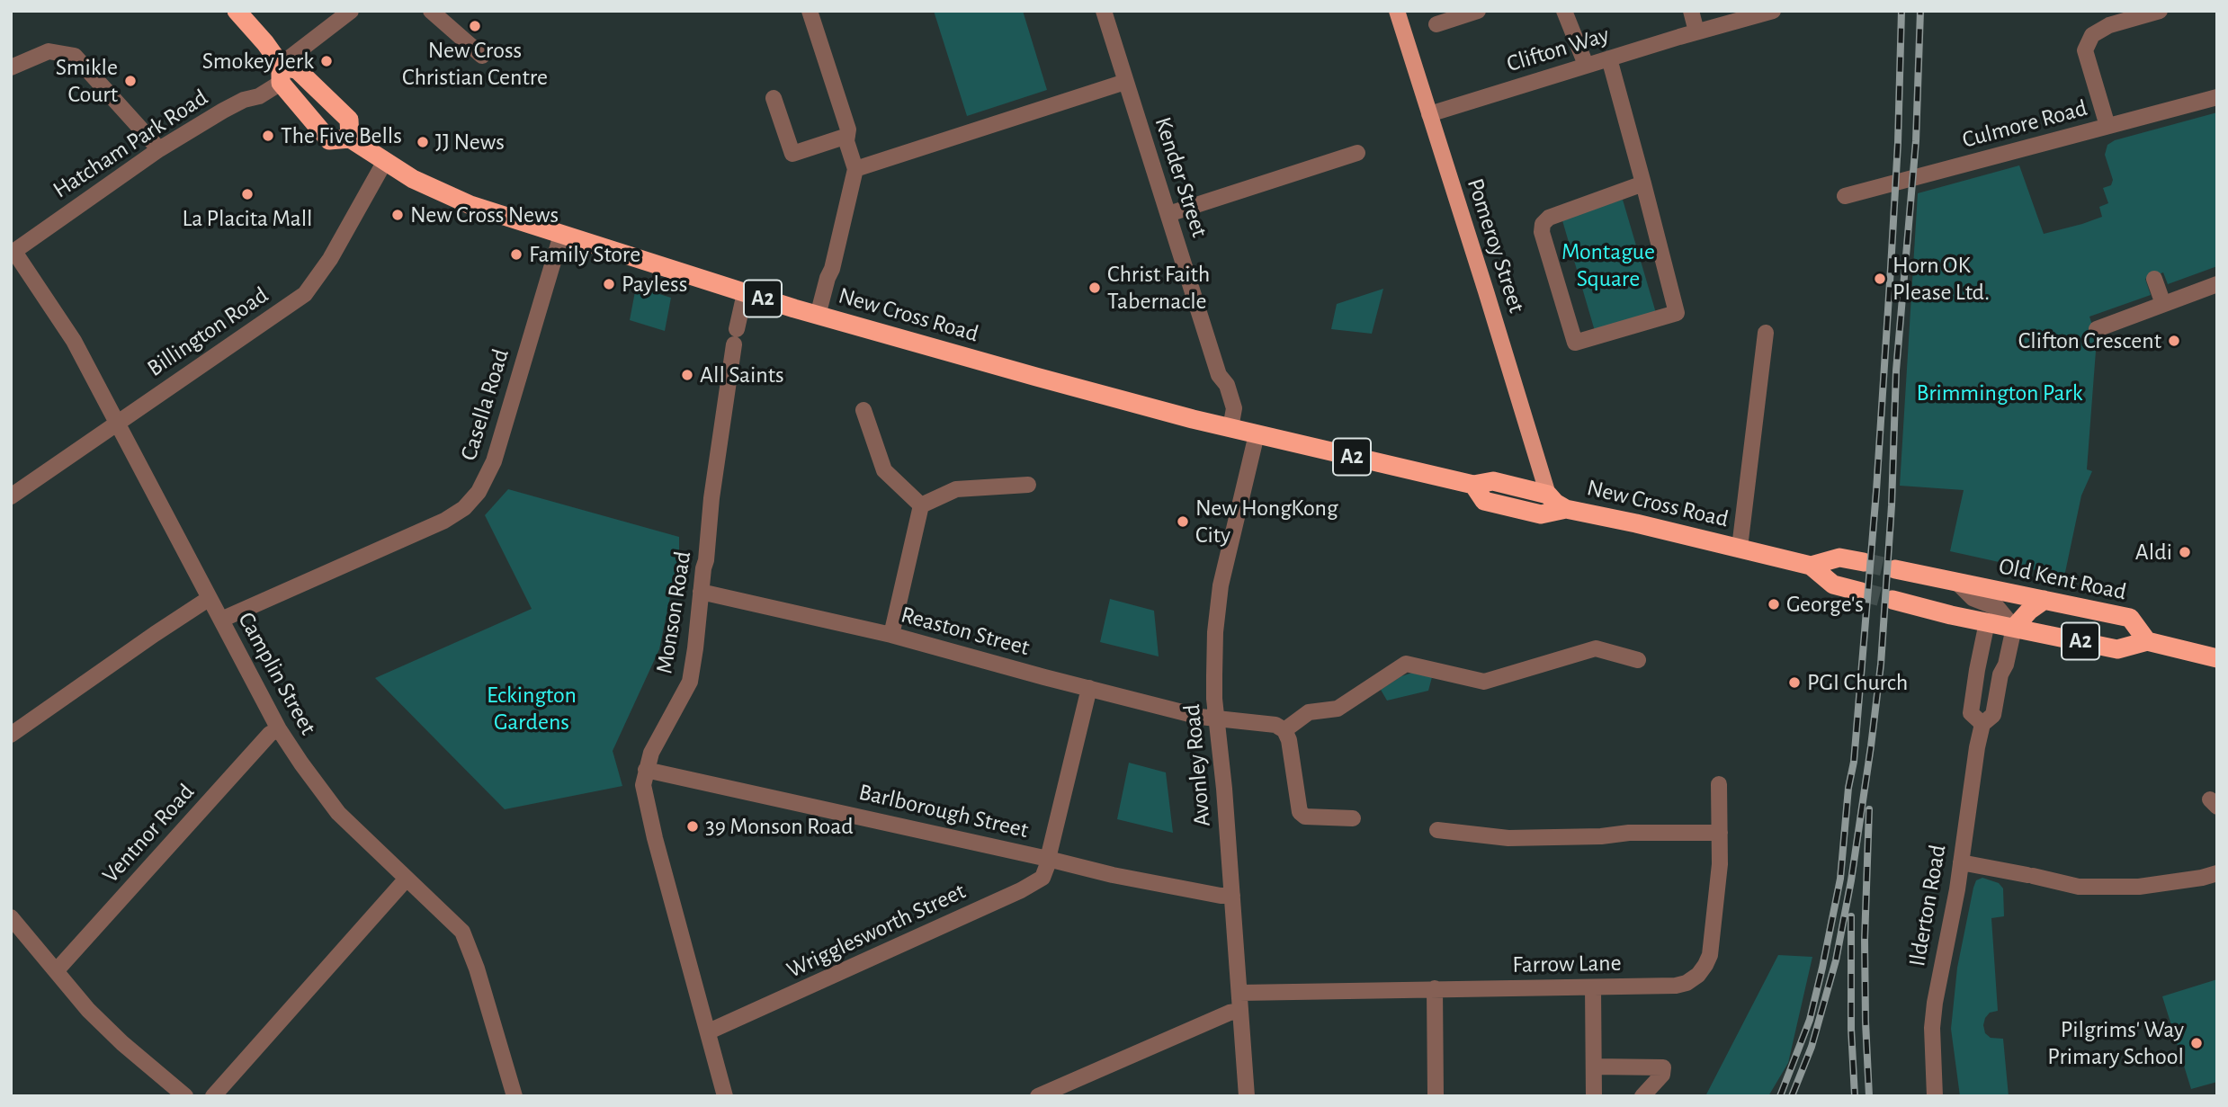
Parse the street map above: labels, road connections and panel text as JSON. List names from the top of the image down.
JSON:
{
  "streets": {
    "highway": ["A2", "New Cross Road", "Old Kent Road"],
    "main road": ["Pomeroy Street"],
    "street": [
      "Clifton Way",
      "Culmore Road",
      "Hatcham Park Road",
      "Kender Street",
      "Billington Road",
      "Casella Road",
      "Monson Road",
      "Reaston Street",
      "Camplin Street",
      "Avonley Road",
      "Barlborough Street",
      "Ventnor Road",
      "Ilderton Road",
      "Wrigglesworth Street",
      "Farrow Lane"
    ]
  },
  "crossings": [
    ["Clifton Way", "Pomeroy Street"],
    ["Hatcham Park Road", "New Cross Road"],
    ["Hatcham Park Road", "Camplin Street"],
    ["Kender Street", "New Cross Road"],
    ["Pomeroy Street", "New Cross Road"],
    ["A2", "New Cross Road"],
    ["A2", "Old Kent Road"],
    ["A2", "Ilderton Road"],
    ["New Cross Road", "Billington Road"],
    ["New Cross Road", "Casella Road"],
    ["New Cross Road", "Monson Road"],
    ["New Cross Road", "Avonley Road"],
    ["Billington Road", "Camplin Street"],
    ["Casella Road", "Camplin Street"],
    ["Old Kent Road", "Ilderton Road"],
    ["Monson Road", "Reaston Street"],
    ["Monson Road", "Barlborough Street"],
    ["Monson Road", "Wrigglesworth Street"],
    ["Reaston Street", "Avonley Road"],
    ["Camplin Street", "Ventnor Road"],
    ["Avonley Road", "Barlborough Street"],
    ["Avonley Road", "Farrow Lane"],
    ["Barlborough Street", "Wrigglesworth Street"]
  ],
  "parks": ["Montague Square", "Brimmington Park", "Eckington Gardens"],
  "places": [
    "New Cross Christian Centre",
    "Smokey Jerk",
    "Smikle Court",
    "The Five Bells",
    "JJ News",
    "La Placita Mall",
    "New Cross News",
    "Family Store",
    "Horn OK Please Ltd.",
    "Payless",
    "Christ Faith Tabernacle",
    "Clifton Crescent",
    "All Saints",
    "New HongKong City",
    "Aldi",
    "George's",
    "PGI Church",
    "39 Monson Road",
    "Pilgrims' Way Primary School"
  ]
}
